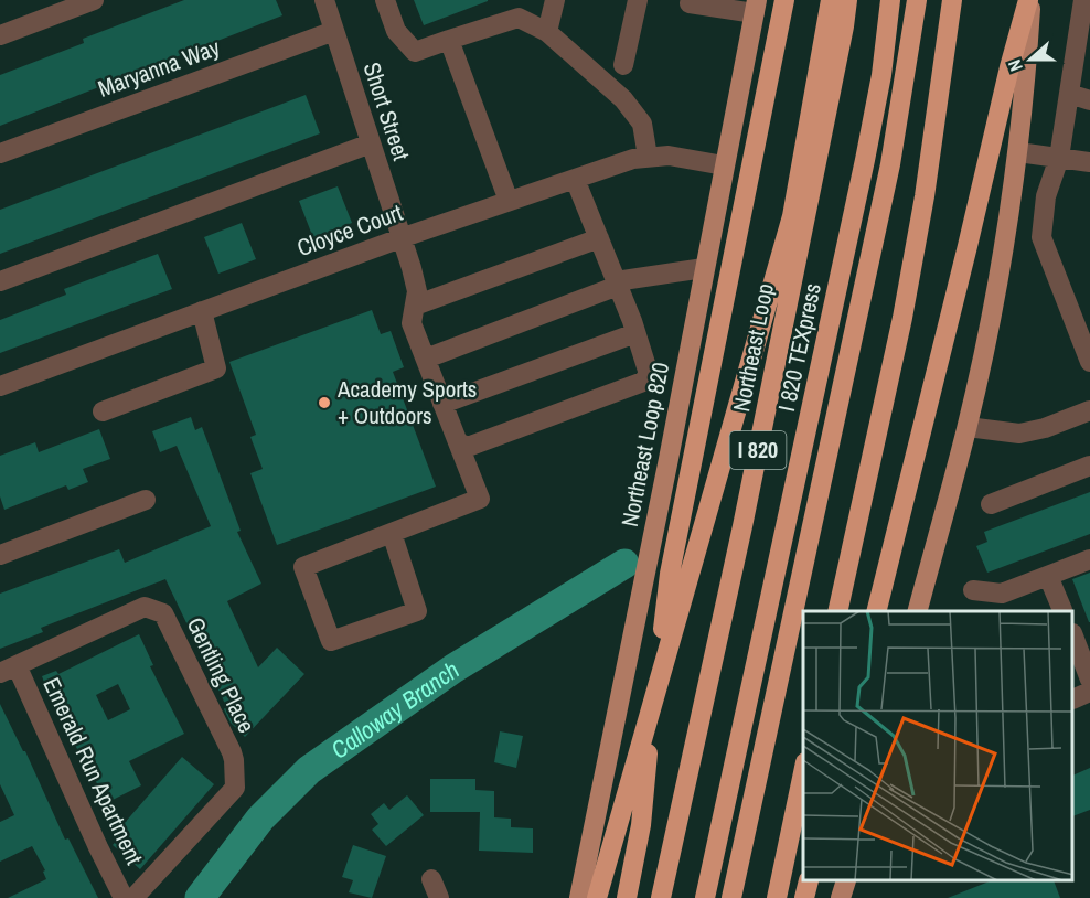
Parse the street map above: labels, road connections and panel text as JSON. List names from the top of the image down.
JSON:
{
  "streets": {
    "highway": ["Northeast Loop", "I 820 TEXpress", "I 820"],
    "main road": ["Northeast Loop 820"],
    "street": [
      "Maryanna Way",
      "Short Street",
      "Cloyce Court",
      "Gentling Place",
      "Emerald Run Apartment"
    ]
  },
  "crossings": [
    ["Maryanna Way", "Short Street"],
    ["Short Street", "Cloyce Court"],
    ["Cloyce Court", "Northeast Loop 820"],
    ["Gentling Place", "Emerald Run Apartment"]
  ],
  "water": ["Calloway Branch"],
  "places": ["Academy Sports + Outdoors"],
  "north": "left"
}
